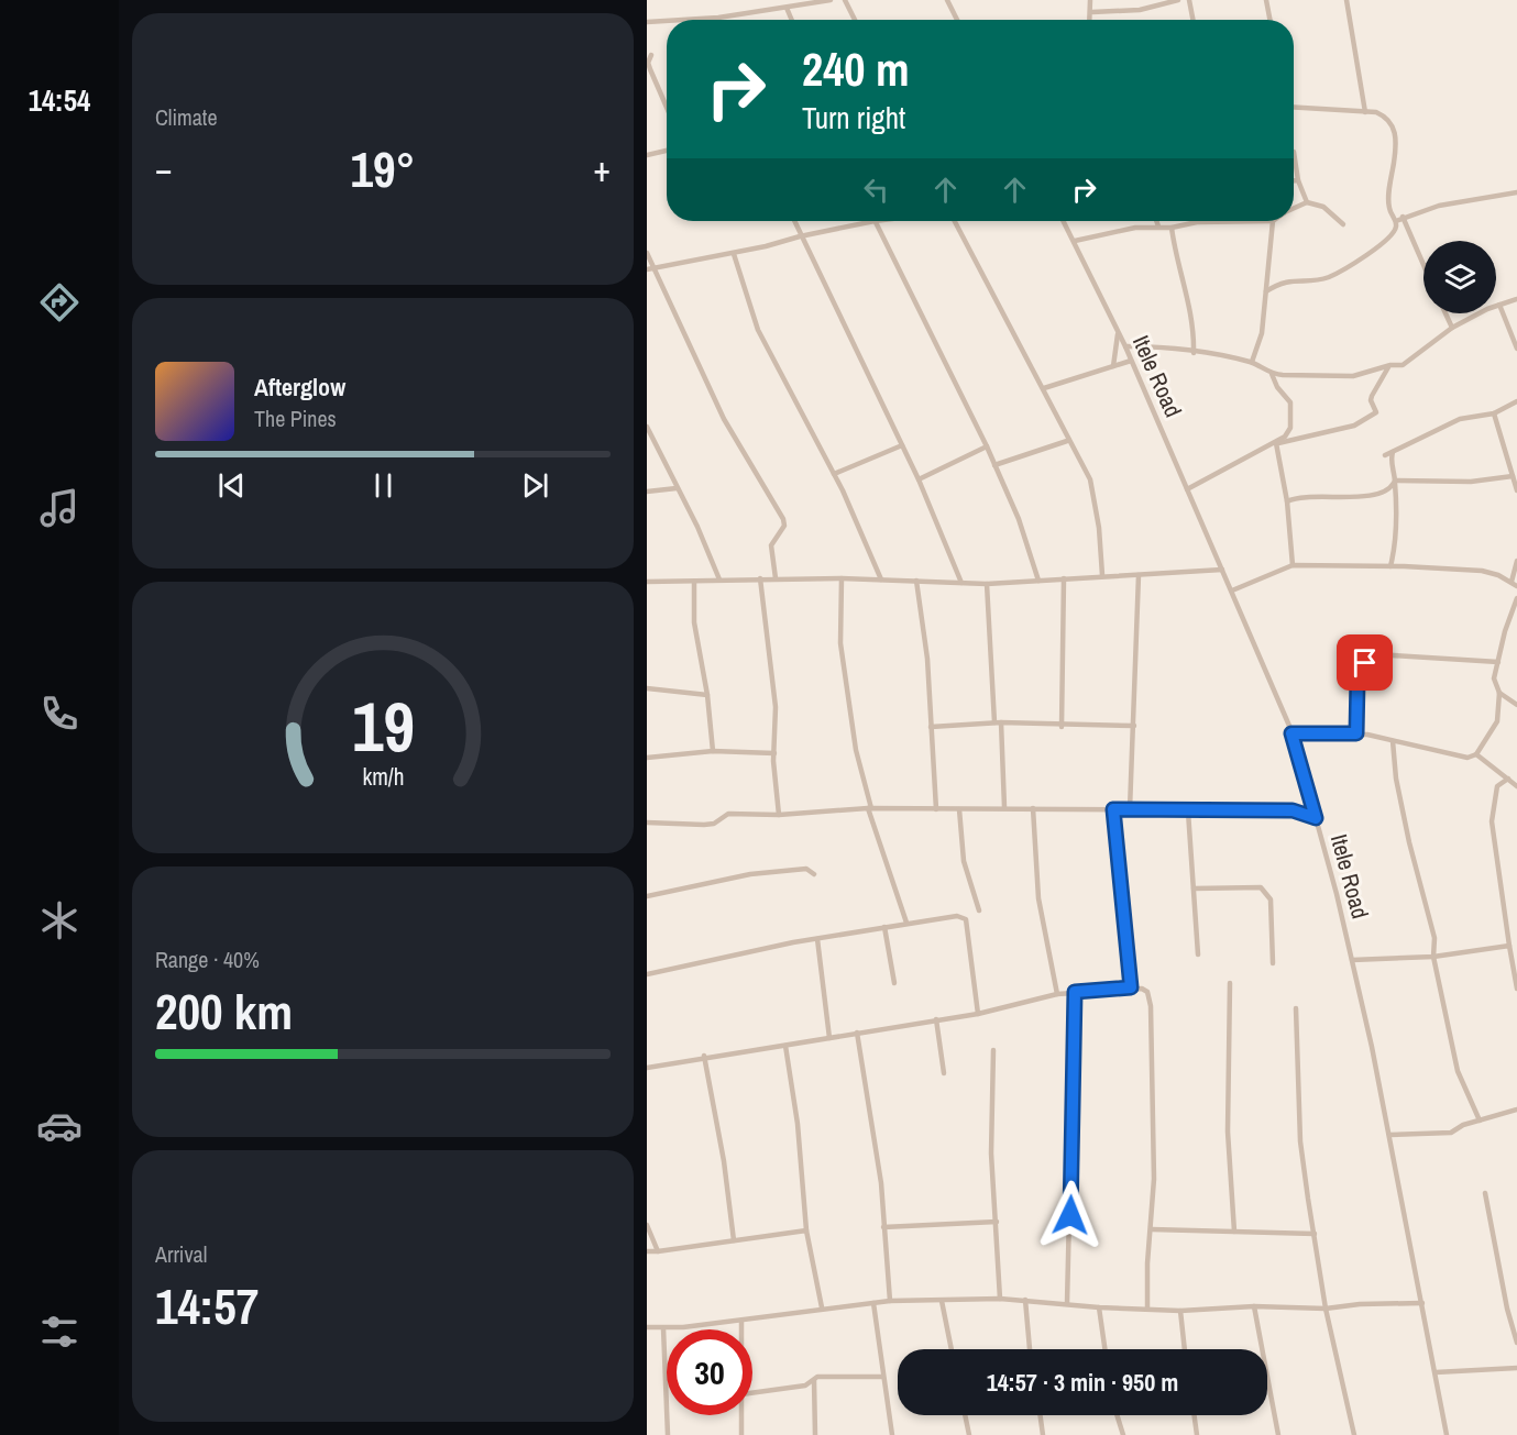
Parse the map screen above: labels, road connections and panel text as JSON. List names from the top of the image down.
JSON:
{
  "streets": {
    "street": ["Itele Road"]
  },
  "page": {
    "tabs": "14:54",
    "tile": [
      "Climate",
      ["Range · 40%", "200 km"],
      ["Arrival", "14:57"]
    ],
    "turn": ["240 m", "Turn right"],
    "heat": ["−", "19°", "+"],
    "song": ["Afterglow", "The Pines"],
    "limit": "30",
    "trip": "14:57 · 3 min · 950 m",
    "gauge": ["19", "km/h"]
  }
}
